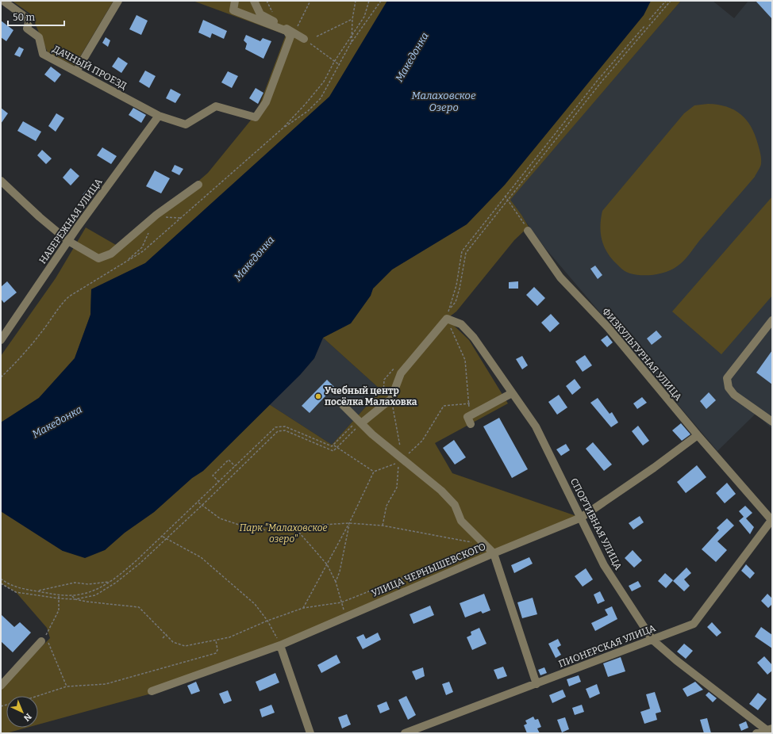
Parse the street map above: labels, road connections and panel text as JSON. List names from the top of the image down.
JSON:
{
  "streets": {
    "street": [
      "ДАЧНЫЙ ПРОЕЗД",
      "НАБЕРЕЖНАЯ УЛИЦА",
      "ФИЗКУЛЬТУРНАЯ УЛИЦА",
      "СПОРТИВНАЯ УЛИЦА",
      "УЛИЦА ЧЕРНЫШЕВСКОГО",
      "ПИОНЕРСКАЯ УЛИЦА"
    ]
  },
  "crossings": [
    ["ДАЧНЫЙ ПРОЕЗД", "НАБЕРЕЖНАЯ УЛИЦА"],
    ["ФИЗКУЛЬТУРНАЯ УЛИЦА", "УЛИЦА ЧЕРНЫШЕВСКОГО"],
    ["ФИЗКУЛЬТУРНАЯ УЛИЦА", "ПИОНЕРСКАЯ УЛИЦА"],
    ["СПОРТИВНАЯ УЛИЦА", "УЛИЦА ЧЕРНЫШЕВСКОГО"],
    ["СПОРТИВНАЯ УЛИЦА", "ПИОНЕРСКАЯ УЛИЦА"]
  ],
  "water": ["Македонка", "Малаховское Озеро"],
  "parks": ["Парк \"Малаховское озеро\""],
  "places": ["Учебный центр посёлка Малаховка"],
  "scale_bar": "50 m",
  "north": "bottom right"
}
